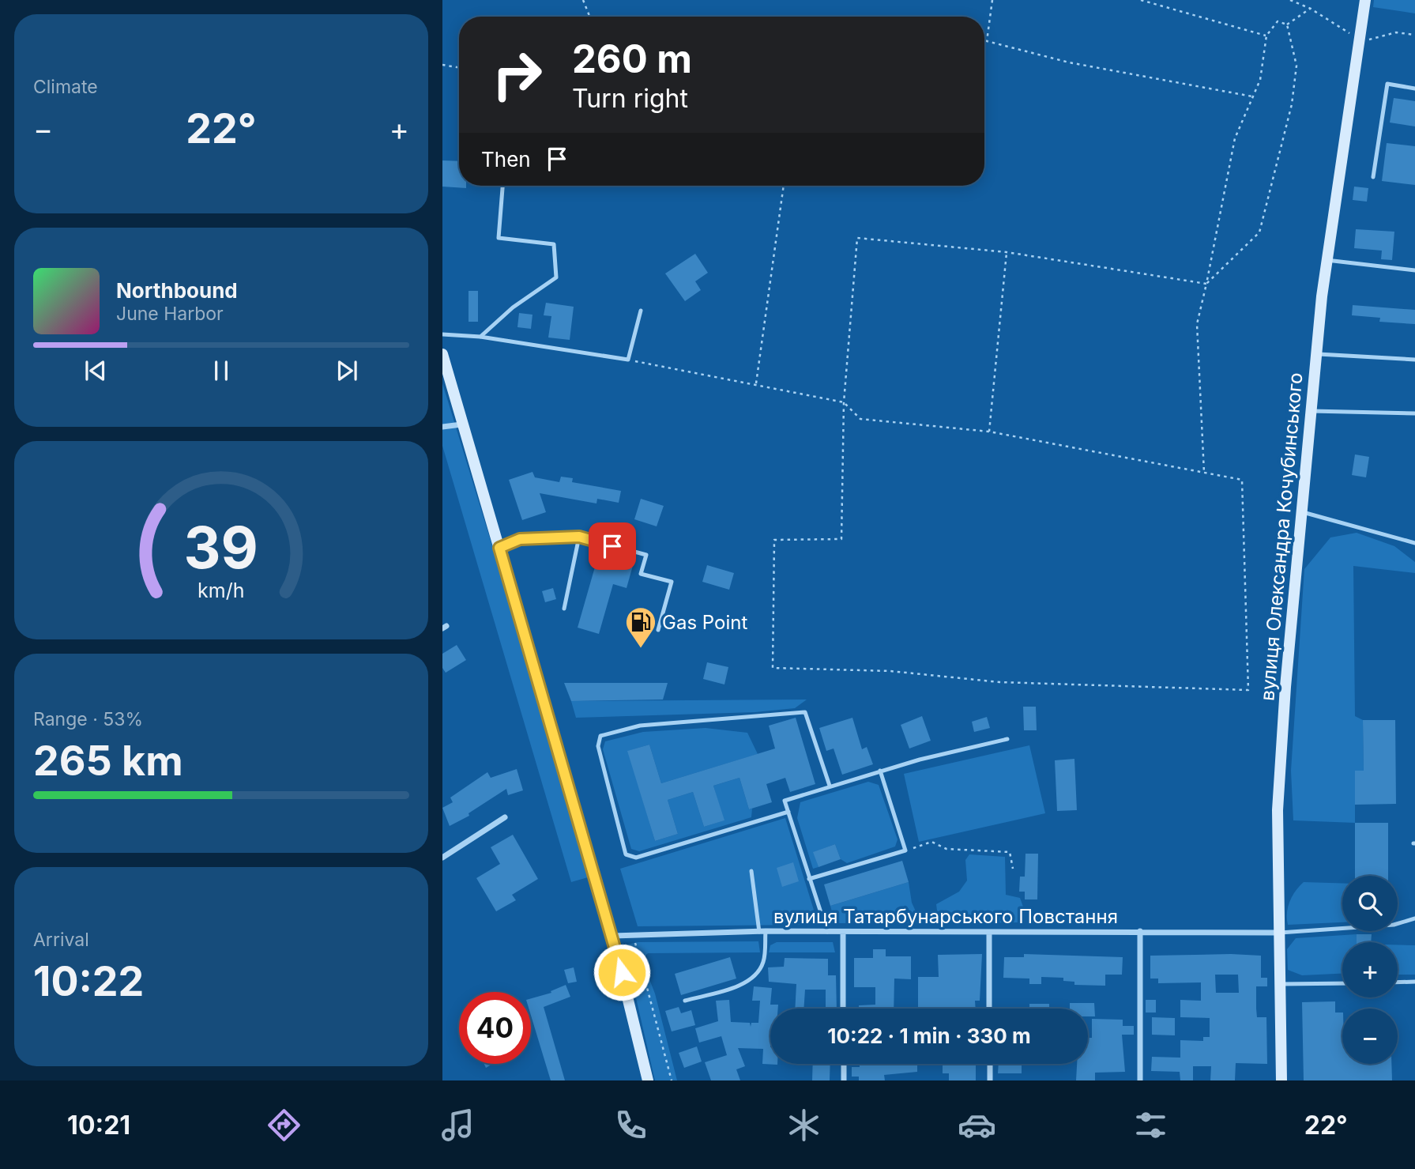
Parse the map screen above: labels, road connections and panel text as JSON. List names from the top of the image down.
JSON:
{
  "streets": {
    "street": ["вулиця Олександра Кочубинського", "вулиця Татарбунарського Повстання"]
  },
  "crossings": [
    ["вулиця Олександра Кочубинського", "вулиця Татарбунарського Повстання"]
  ],
  "places": {
    "fuel station": ["Gas Point"]
  },
  "page": {
    "tile": [
      "Climate",
      ["Range · 53%", "265 km"],
      ["Arrival", "10:22"]
    ],
    "turn": ["260 m", "Turn right"],
    "heat": ["−", "22°", "+"],
    "then": "Then",
    "song": ["Northbound", "June Harbor"],
    "map_buttons": ["+", "−"],
    "limit": "40",
    "trip": "10:22 · 1 min · 330 m",
    "tabs": ["10:21", "22°"],
    "gauge": ["39", "km/h"]
  }
}
